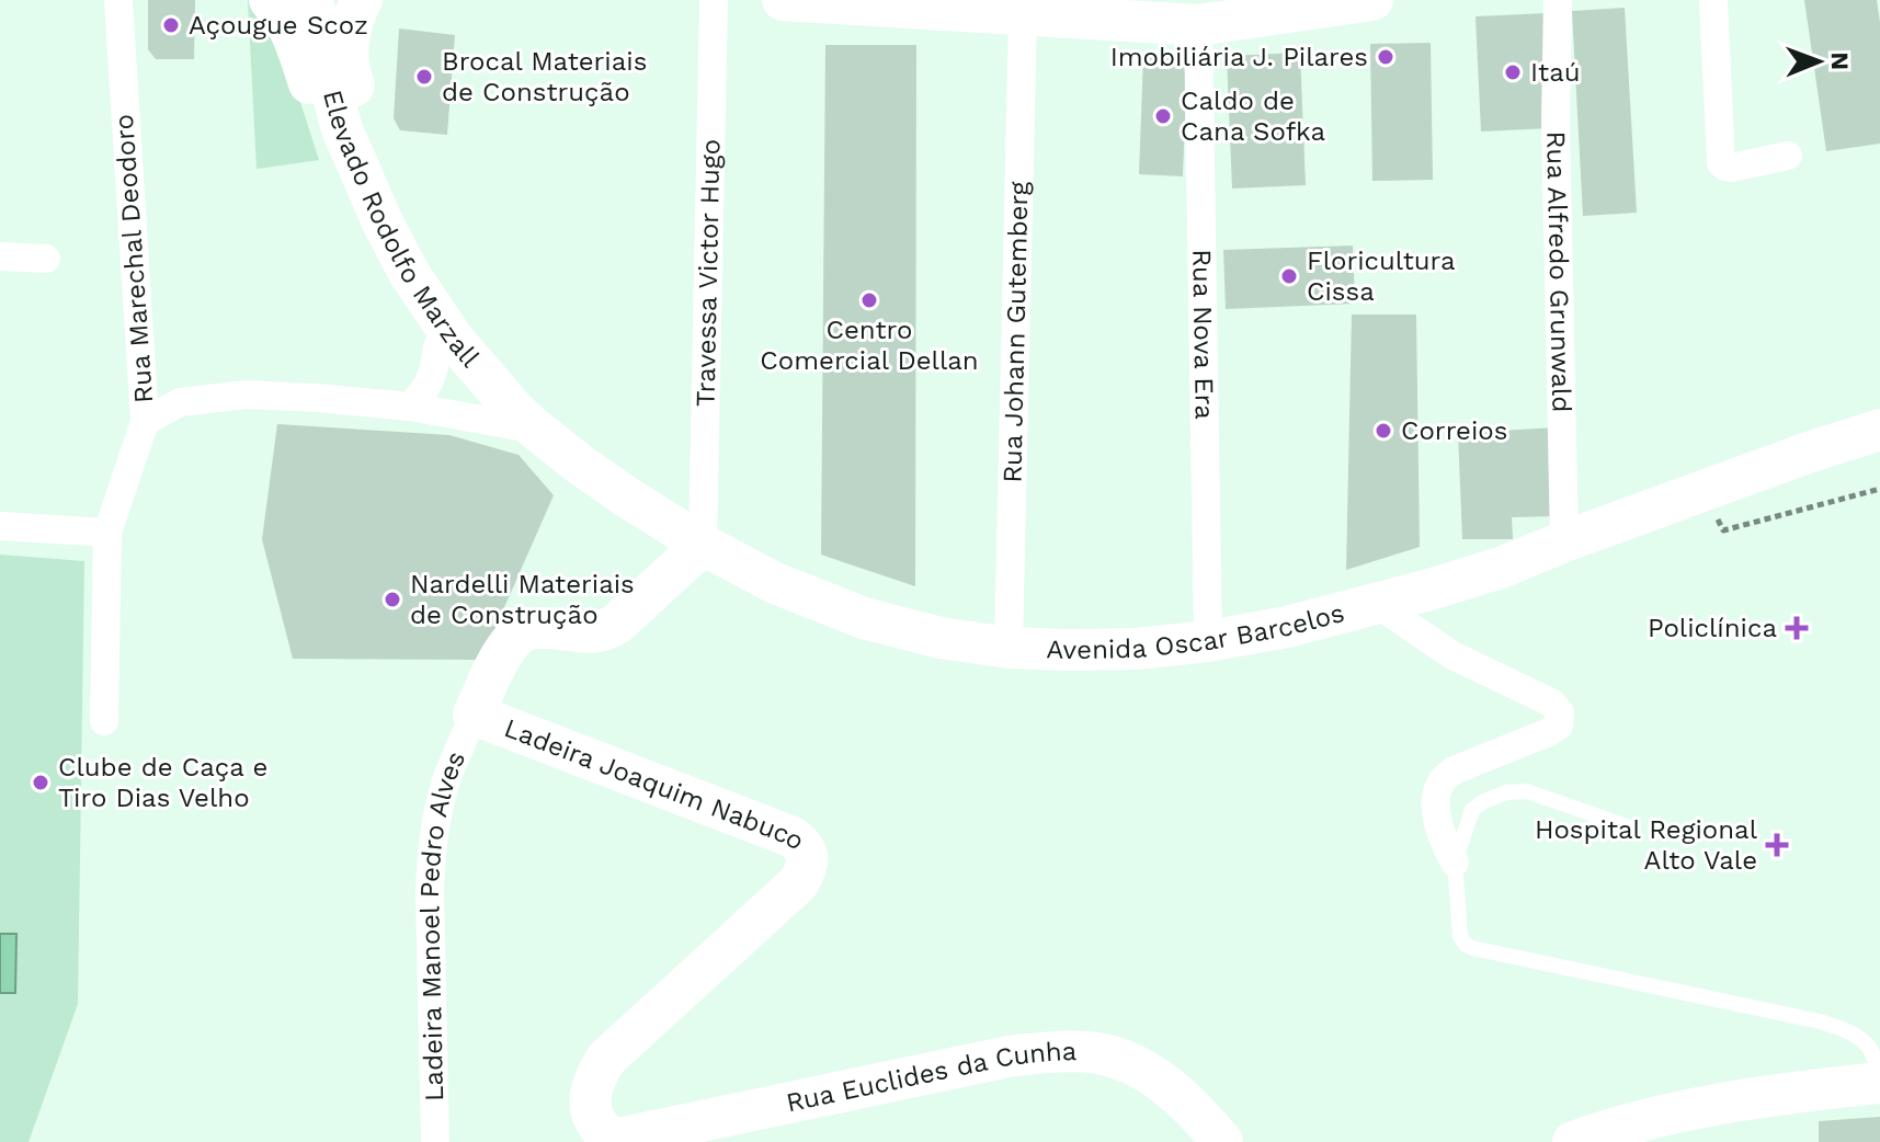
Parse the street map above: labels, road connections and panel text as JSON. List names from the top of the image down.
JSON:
{
  "streets": {
    "main road": [
      "Elevado Rodolfo Marzall",
      "Avenida Oscar Barcelos",
      "Ladeira Joaquim Nabuco",
      "Rua Euclides da Cunha"
    ],
    "street": [
      "Rua Marechal Deodoro",
      "Rua Alfredo Grunwald",
      "Travessa Victor Hugo",
      "Rua Johann Gutemberg",
      "Rua Nova Era",
      "Ladeira Manoel Pedro Alves"
    ]
  },
  "crossings": [
    ["Elevado Rodolfo Marzall", "Avenida Oscar Barcelos"],
    ["Rua Alfredo Grunwald", "Avenida Oscar Barcelos"],
    ["Travessa Victor Hugo", "Avenida Oscar Barcelos"],
    ["Travessa Victor Hugo", "Ladeira Joaquim Nabuco"],
    ["Rua Johann Gutemberg", "Avenida Oscar Barcelos"],
    ["Rua Nova Era", "Avenida Oscar Barcelos"],
    ["Avenida Oscar Barcelos", "Ladeira Joaquim Nabuco"],
    ["Ladeira Joaquim Nabuco", "Ladeira Manoel Pedro Alves"],
    ["Ladeira Joaquim Nabuco", "Rua Euclides da Cunha"]
  ],
  "places": {
    "other": [
      "Açougue Scoz",
      "Imobiliária J. Pilares",
      "Itaú",
      "Brocal Materiais de Construção",
      "Caldo de Cana Sofka",
      "Floricultura Cissa",
      "Centro Comercial Dellan",
      "Correios",
      "Nardelli Materiais de Construção",
      "Clube de Caça e Tiro Dias Velho"
    ],
    "health": ["Policlínica", "Hospital Regional Alto Vale"]
  },
  "north": "right"
}
